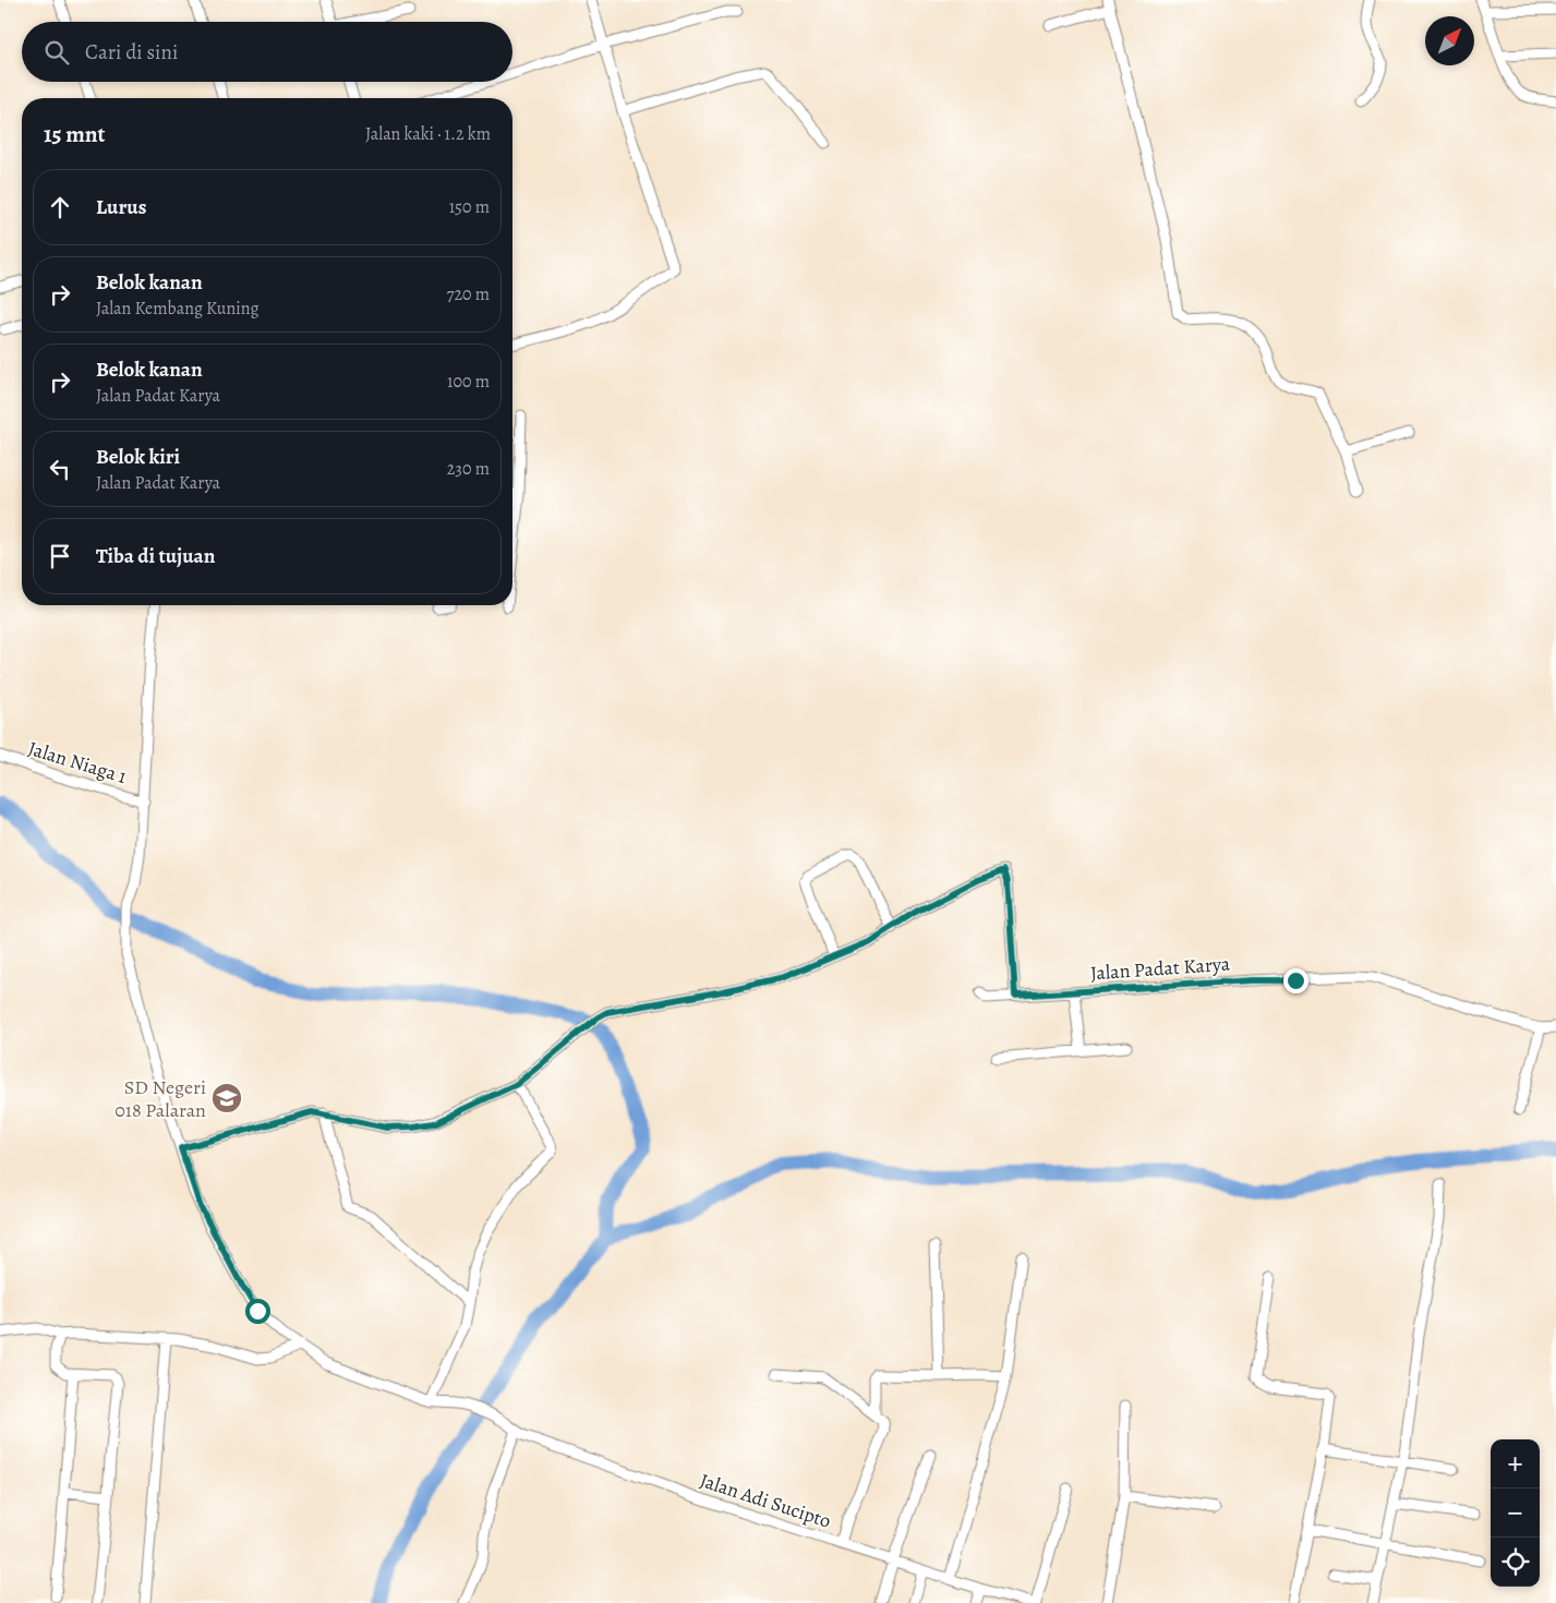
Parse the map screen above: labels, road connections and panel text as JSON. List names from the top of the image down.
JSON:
{
  "streets": {
    "street": ["Jalan Niaga 1", "Jalan Padat Karya", "Jalan Adi Sucipto"]
  },
  "crossings": [
    ["Jalan Niaga 1", "Jalan Adi Sucipto"]
  ],
  "places": {
    "school or university": ["SD Negeri 018 Palaran"]
  },
  "north": "top right",
  "page": {
    "search": "Cari di sini",
    "heading": ["15 mnt", "Jalan kaki · 1.2 km"],
    "list": [
      ["Lurus", "150 m"],
      ["Belok kanan", "Jalan Kembang Kuning", "720 m"],
      ["Belok kanan", "Jalan Padat Karya", "100 m"],
      ["Belok kiri", "Jalan Padat Karya", "230 m"],
      "Tiba di tujuan"
    ],
    "map_buttons": ["+", "−"]
  }
}
